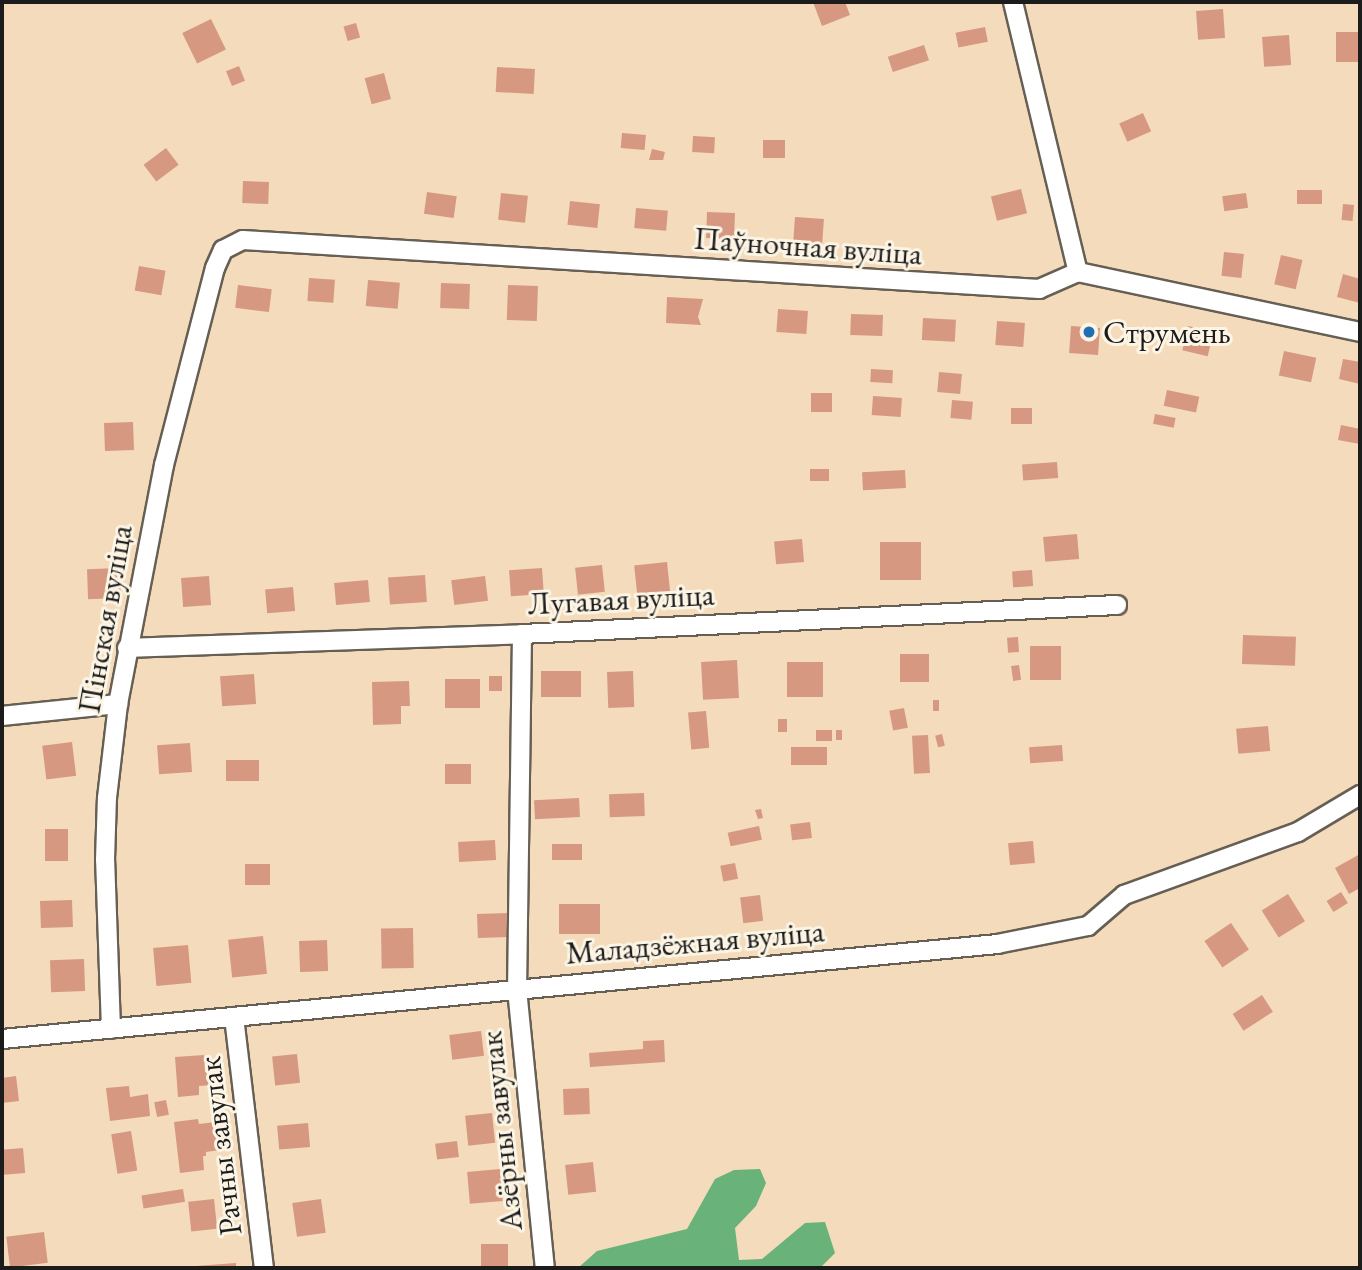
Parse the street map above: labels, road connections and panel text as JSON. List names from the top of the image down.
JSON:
{
  "streets": {
    "street": [
      "Паўночная вуліца",
      "Лугавая вуліца",
      "Пінская вуліца",
      "Маладзёжная вуліца",
      "Азёрны завулак",
      "Рачны завулак"
    ]
  },
  "crossings": [
    ["Паўночная вуліца", "Пінская вуліца"],
    ["Лугавая вуліца", "Пінская вуліца"],
    ["Лугавая вуліца", "Азёрны завулак"],
    ["Пінская вуліца", "Маладзёжная вуліца"],
    ["Маладзёжная вуліца", "Азёрны завулак"],
    ["Маладзёжная вуліца", "Рачны завулак"]
  ],
  "places": ["Струмень"]
}
